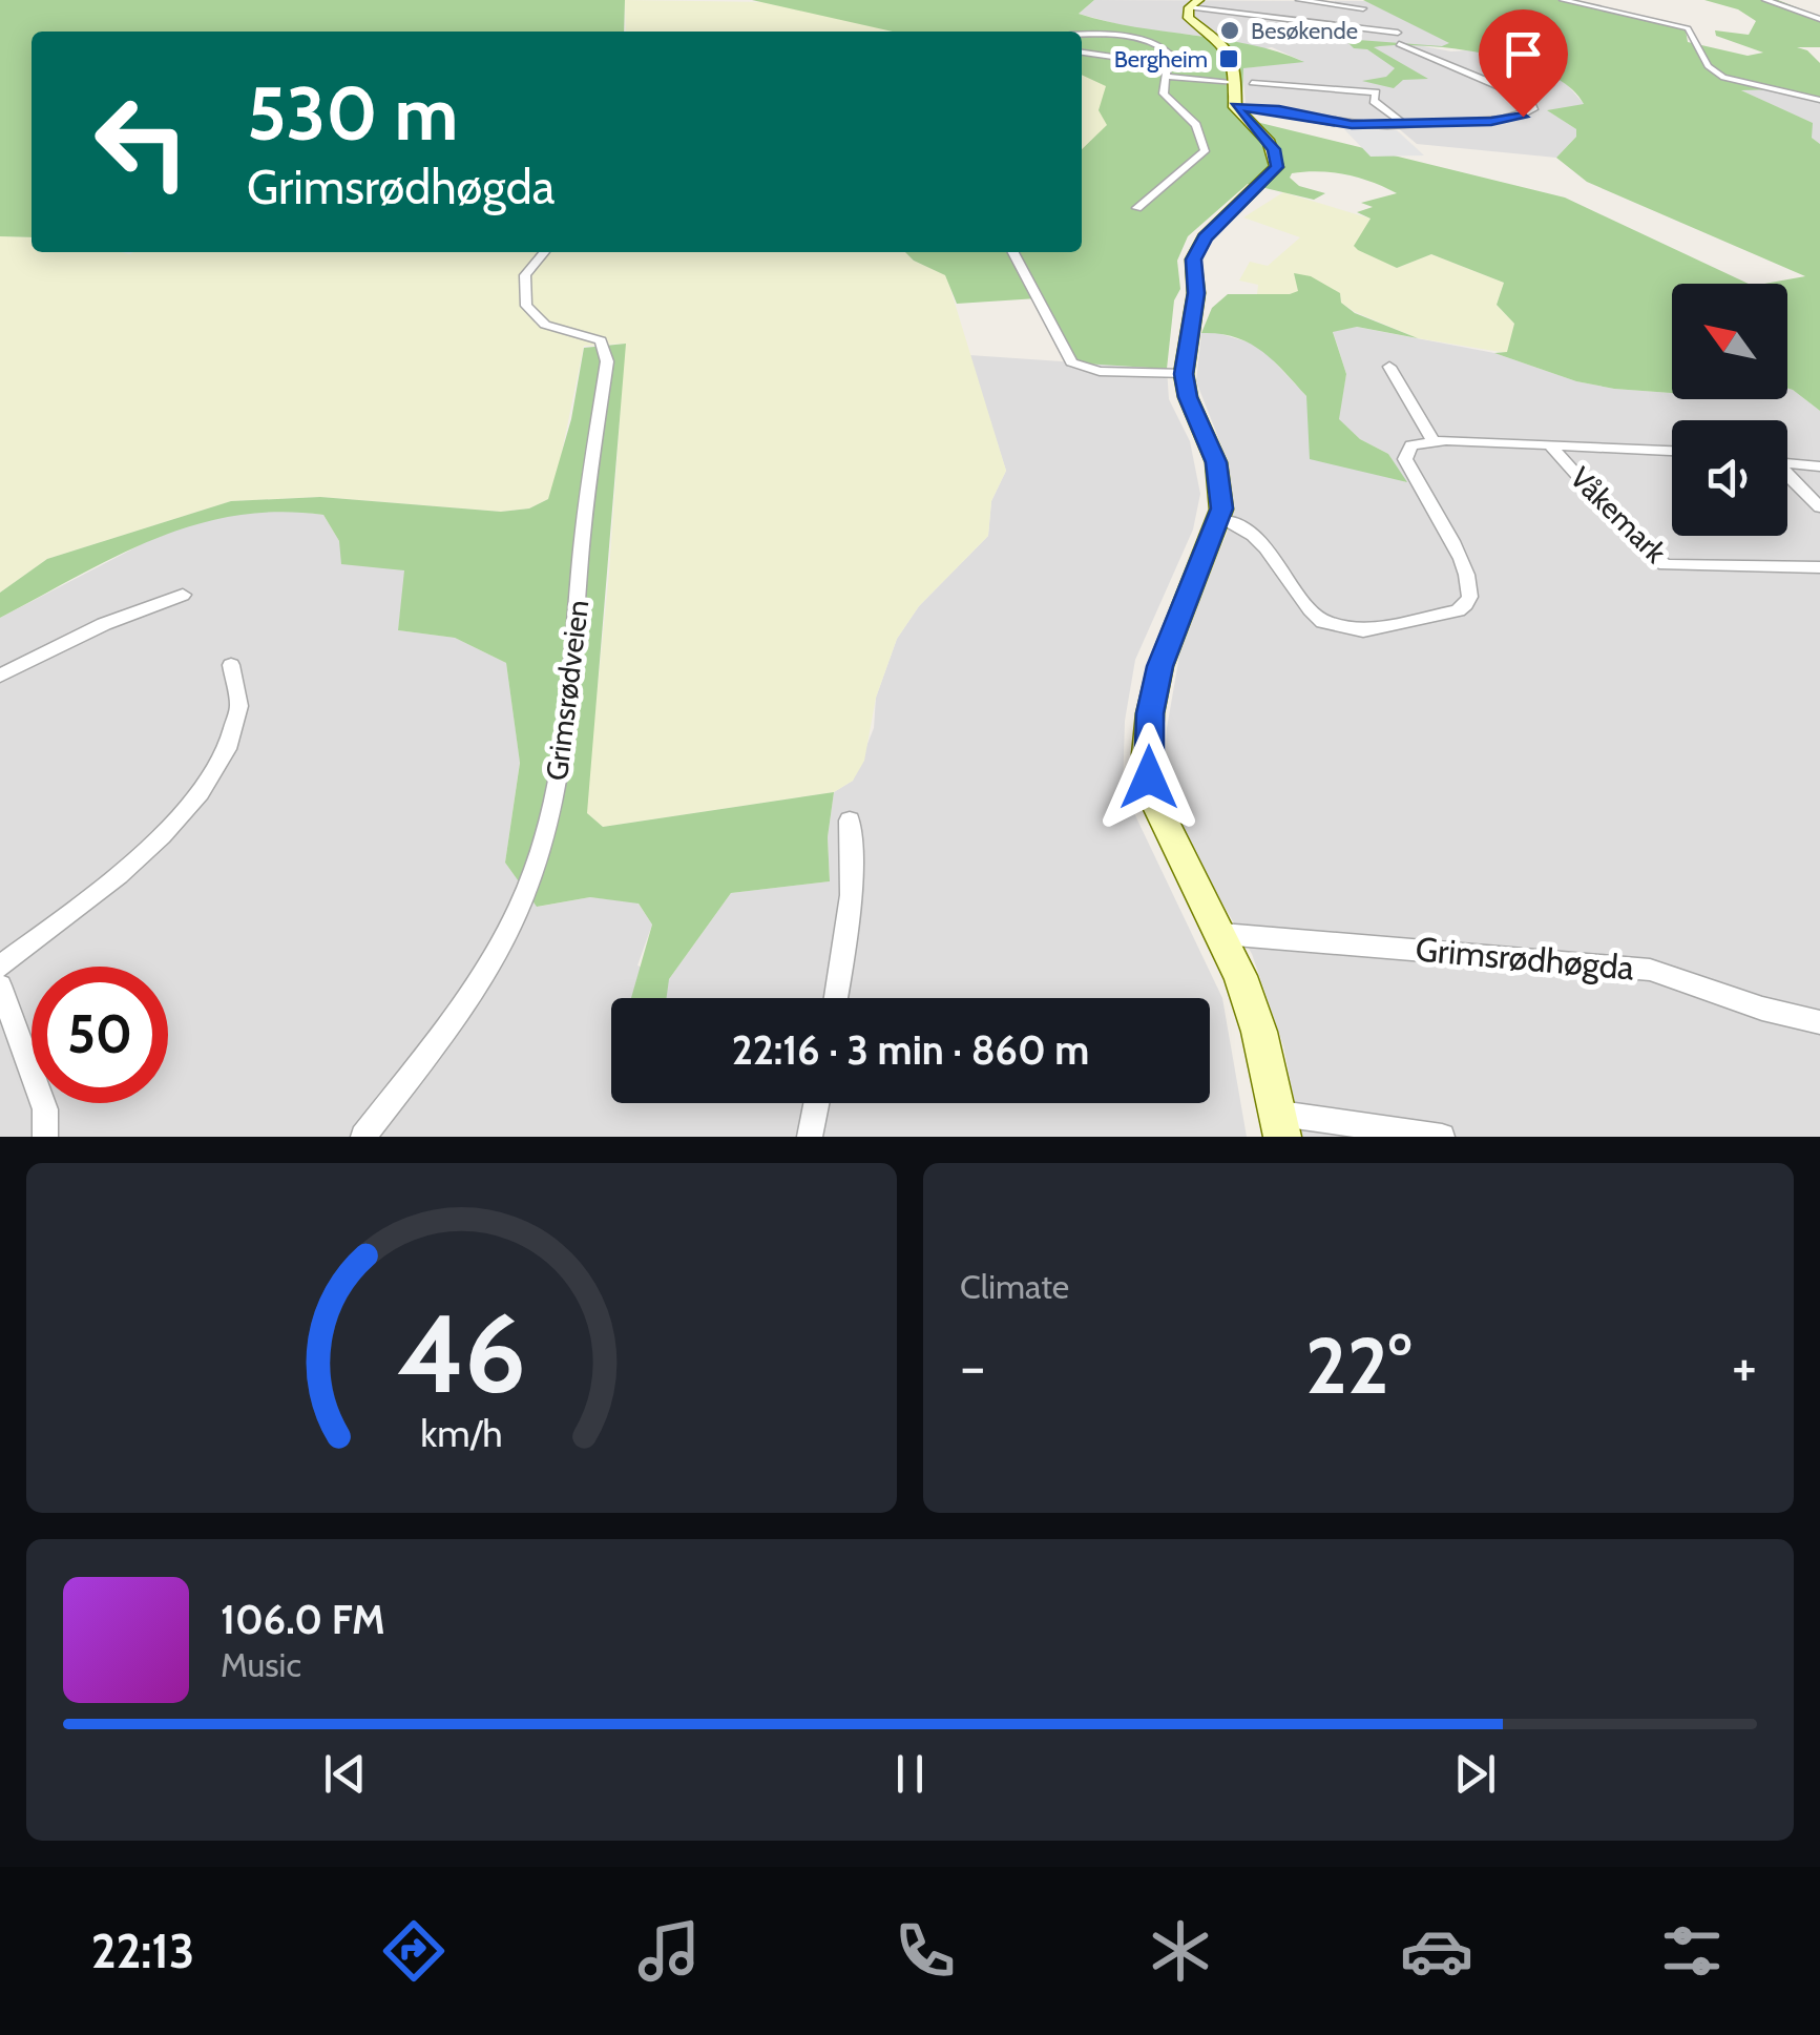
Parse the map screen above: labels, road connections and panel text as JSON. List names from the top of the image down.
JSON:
{
  "streets": {
    "street": ["Våkemark", "Grimsrødveien", "Grimsrødhøgda"]
  },
  "places": {
    "other": ["Besøkende"],
    "transit": ["Bergheim"]
  },
  "north": "top left",
  "page": {
    "turn": ["530 m", "Grimsrødhøgda"],
    "limit": "50",
    "trip": "22:16 · 3 min · 860 m",
    "tile": "Climate",
    "heat": ["−", "22°", "+"],
    "song": ["106.0 FM", "Music"],
    "tabs": "22:13",
    "gauge": ["46", "km/h"]
  }
}
